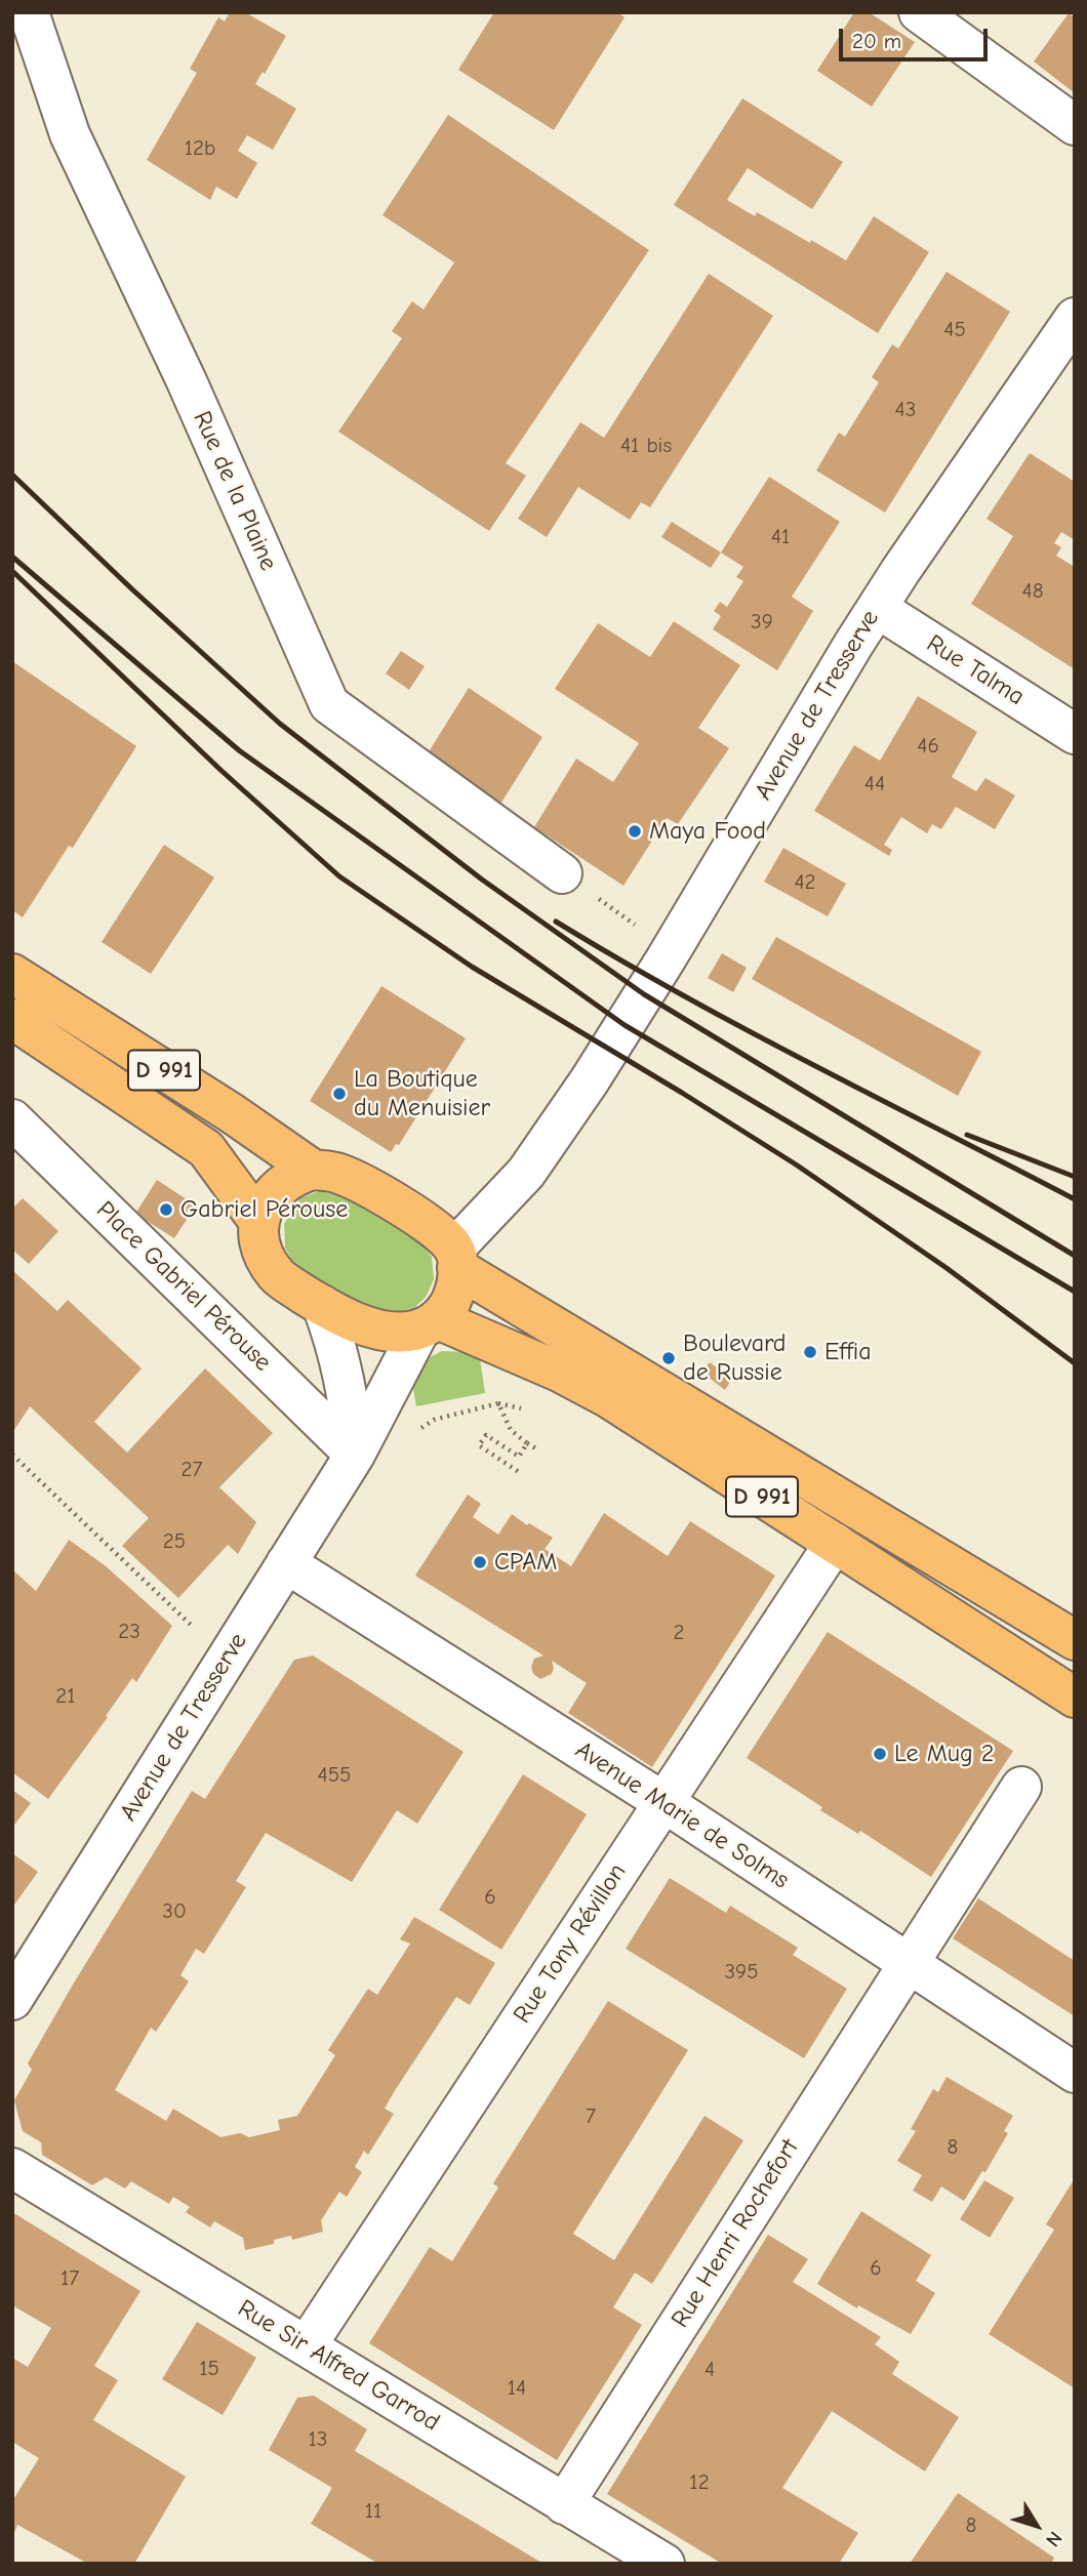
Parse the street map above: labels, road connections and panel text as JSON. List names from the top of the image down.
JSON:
{
  "streets": {
    "main road": ["D 991"],
    "street": [
      "Rue de la Plaine",
      "Rue Talma",
      "Avenue de Tresserve",
      "Place Gabriel Pérouse",
      "Avenue Marie de Solms",
      "Rue Tony Révillon",
      "Rue Henri Rochefort",
      "Rue Sir Alfred Garrod"
    ]
  },
  "crossings": [
    ["Rue Talma", "Avenue de Tresserve"],
    ["Avenue de Tresserve", "D 991"],
    ["Avenue de Tresserve", "Place Gabriel Pérouse"],
    ["Avenue de Tresserve", "Avenue Marie de Solms"],
    ["D 991", "Rue Tony Révillon"],
    ["Avenue Marie de Solms", "Rue Tony Révillon"],
    ["Avenue Marie de Solms", "Rue Henri Rochefort"],
    ["Rue Tony Révillon", "Rue Sir Alfred Garrod"],
    ["Rue Henri Rochefort", "Rue Sir Alfred Garrod"]
  ],
  "places": [
    "Maya Food",
    "La Boutique du Menuisier",
    "Gabriel Pérouse",
    "Effia",
    "Boulevard de Russie",
    "CPAM",
    "Le Mug 2"
  ],
  "house_numbers": [
    "12b",
    "45",
    "43",
    "41 bis",
    "41",
    "48",
    "39",
    "46",
    "44",
    "42",
    "27",
    "25",
    "23",
    "2",
    "21",
    "455",
    "6",
    "30",
    "395",
    "7",
    "8",
    "6",
    "17",
    "15",
    "4",
    "14",
    "13",
    "12",
    "11",
    "8"
  ],
  "scale_bar": "20 m",
  "north": "bottom right"
}
